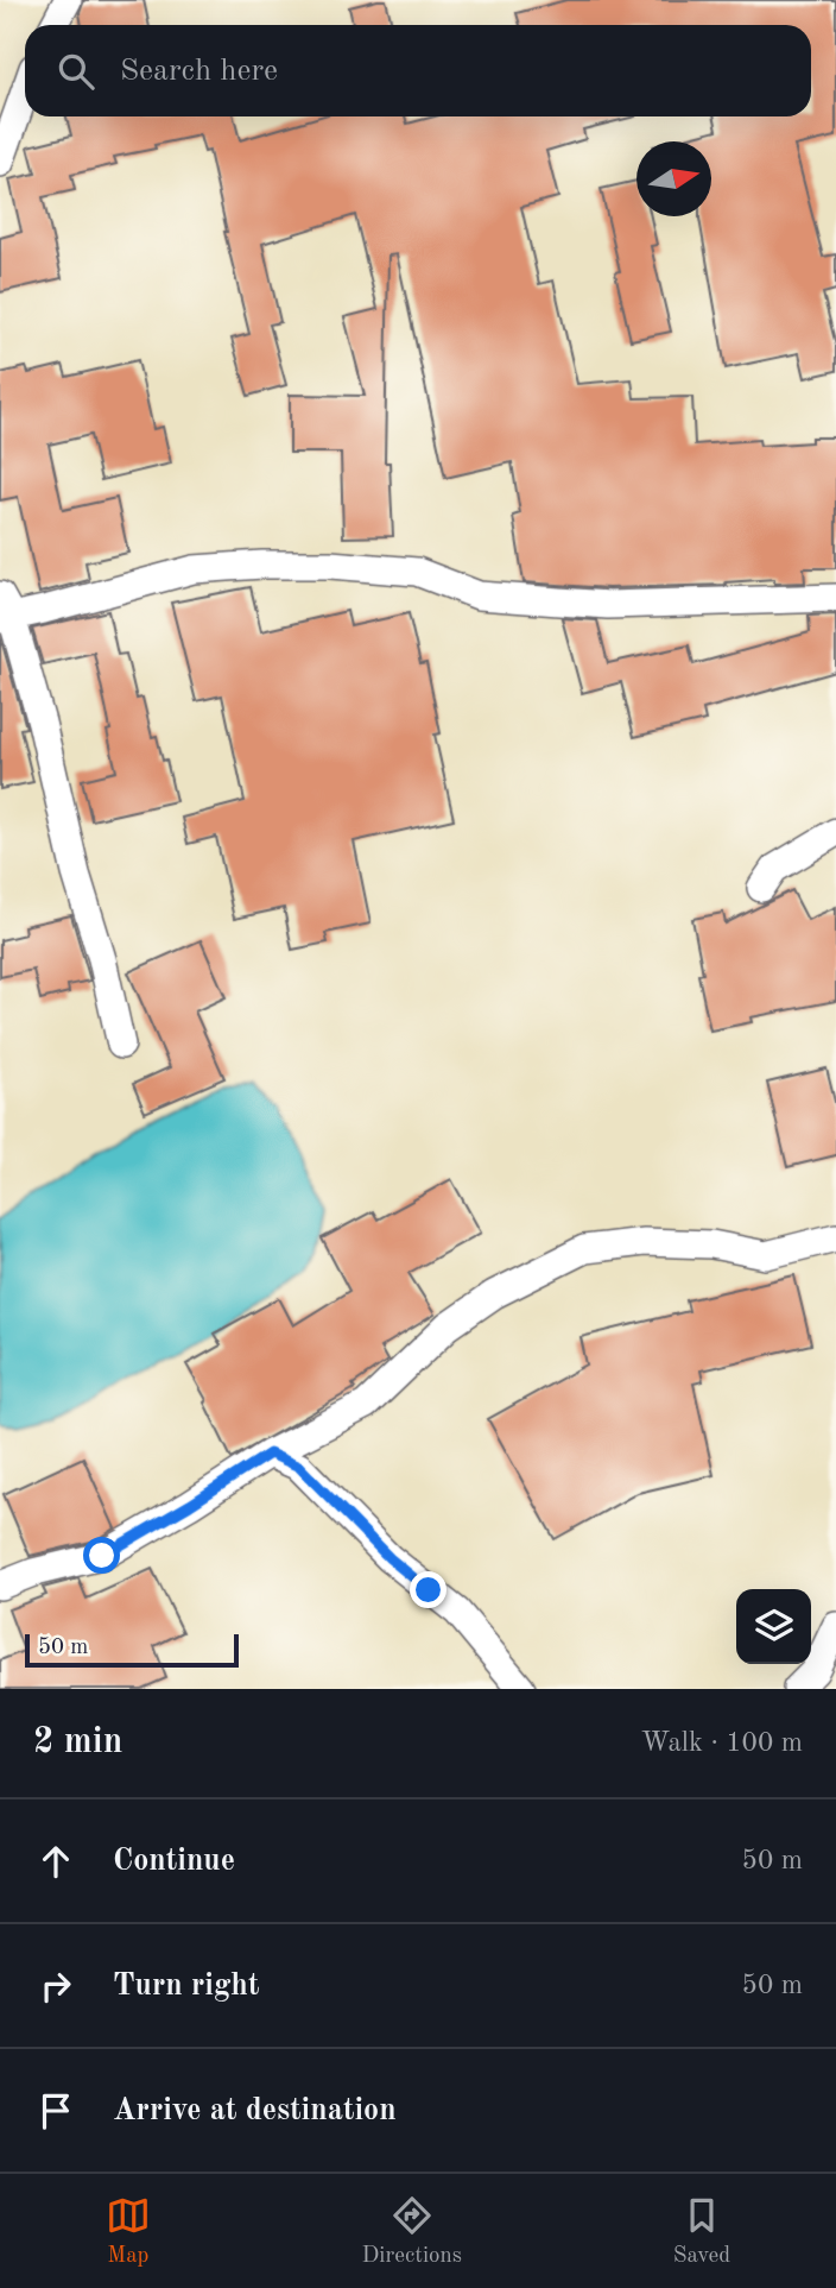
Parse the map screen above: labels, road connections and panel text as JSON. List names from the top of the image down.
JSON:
{
  "scale_bar": "50 m",
  "north": "right",
  "page": {
    "search": "Search here",
    "scale": "50 m",
    "heading": ["2 min", "Walk · 100 m"],
    "list": [
      ["Continue", "50 m"],
      ["Turn right", "50 m"],
      "Arrive at destination"
    ],
    "nav": ["Map", "Directions", "Saved"]
  }
}
